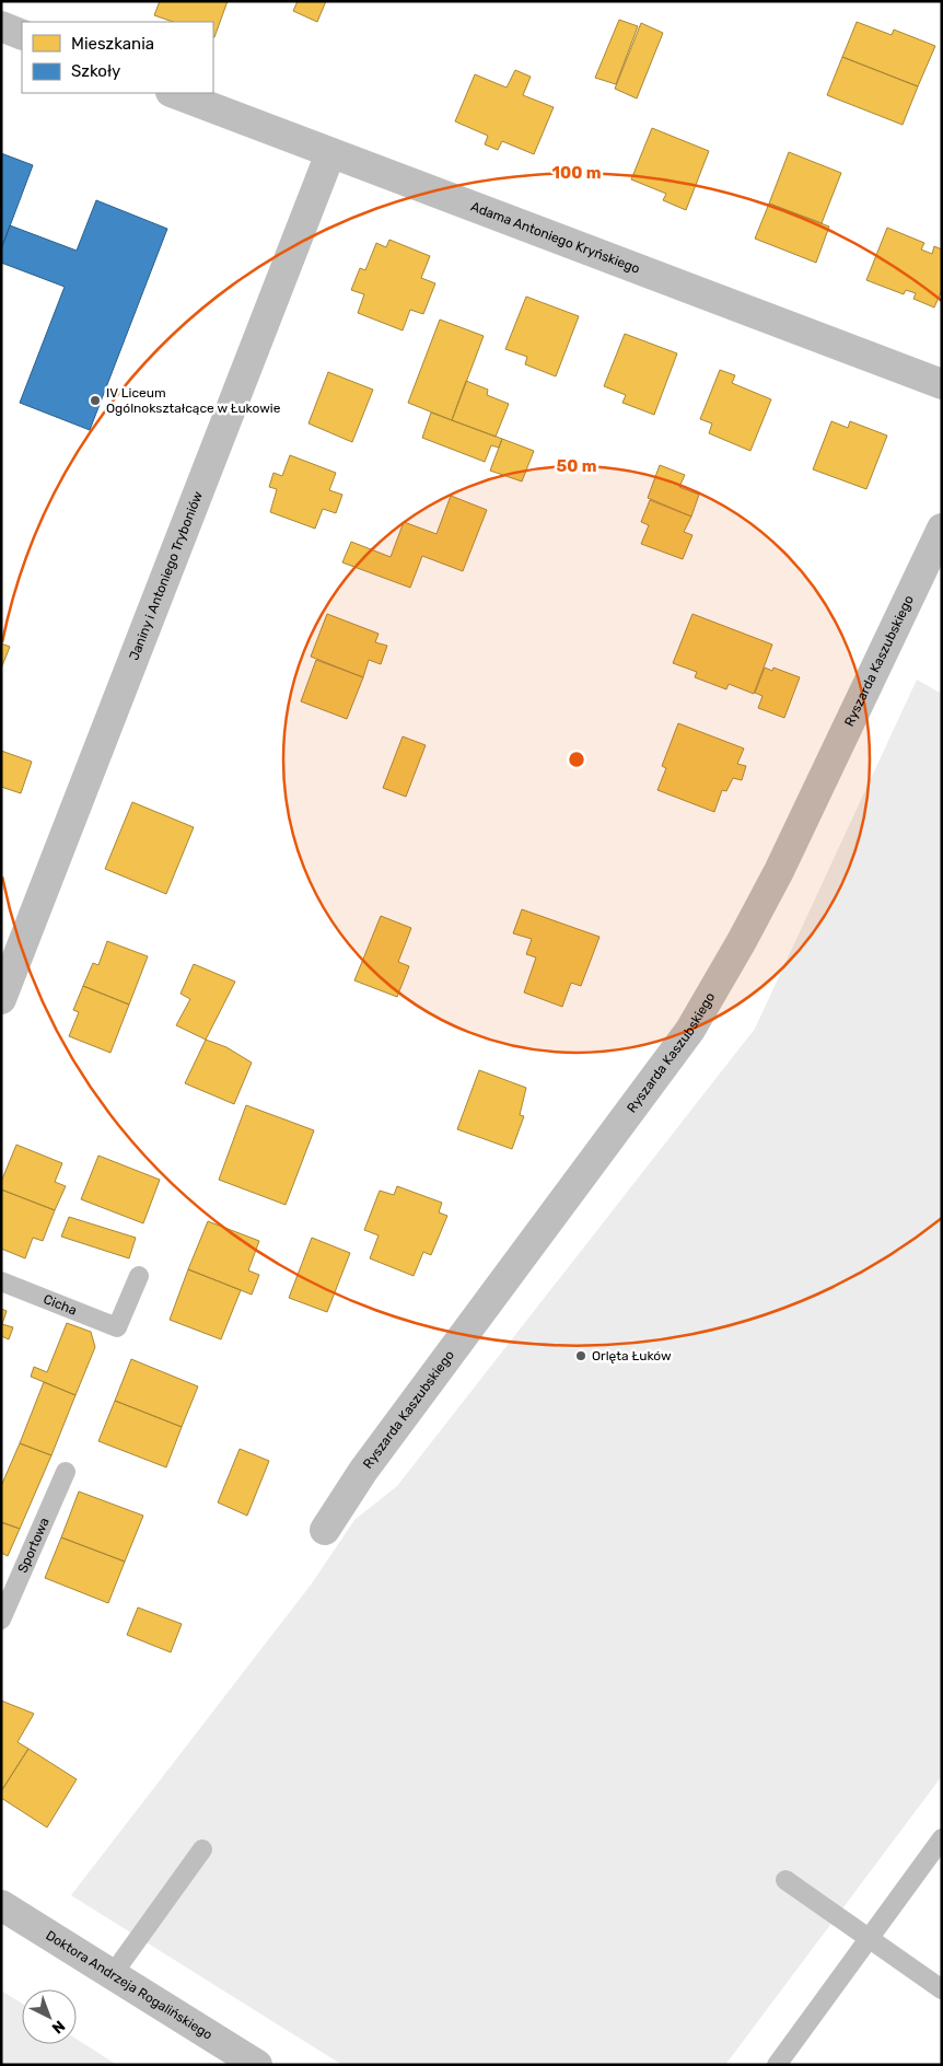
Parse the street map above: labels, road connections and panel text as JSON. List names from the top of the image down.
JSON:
{
  "streets": {
    "street": [
      "Adama Antoniego Kryńskiego",
      "Janiny i Antoniego Tryboniów",
      "Ryszarda Kaszubskiego",
      "Doktora Andrzeja Rogalińskiego"
    ],
    "lane": ["Cicha", "Sportowa"]
  },
  "crossings": [
    ["Adama Antoniego Kryńskiego", "Janiny i Antoniego Tryboniów"]
  ],
  "places": ["IV Liceum Ogólnokształcące w Łukowie", "Orlęta Łuków"],
  "legend": ["Mieszkania", "Szkoły"],
  "north": "bottom right",
  "rings": ["100 m", "50 m"]
}
